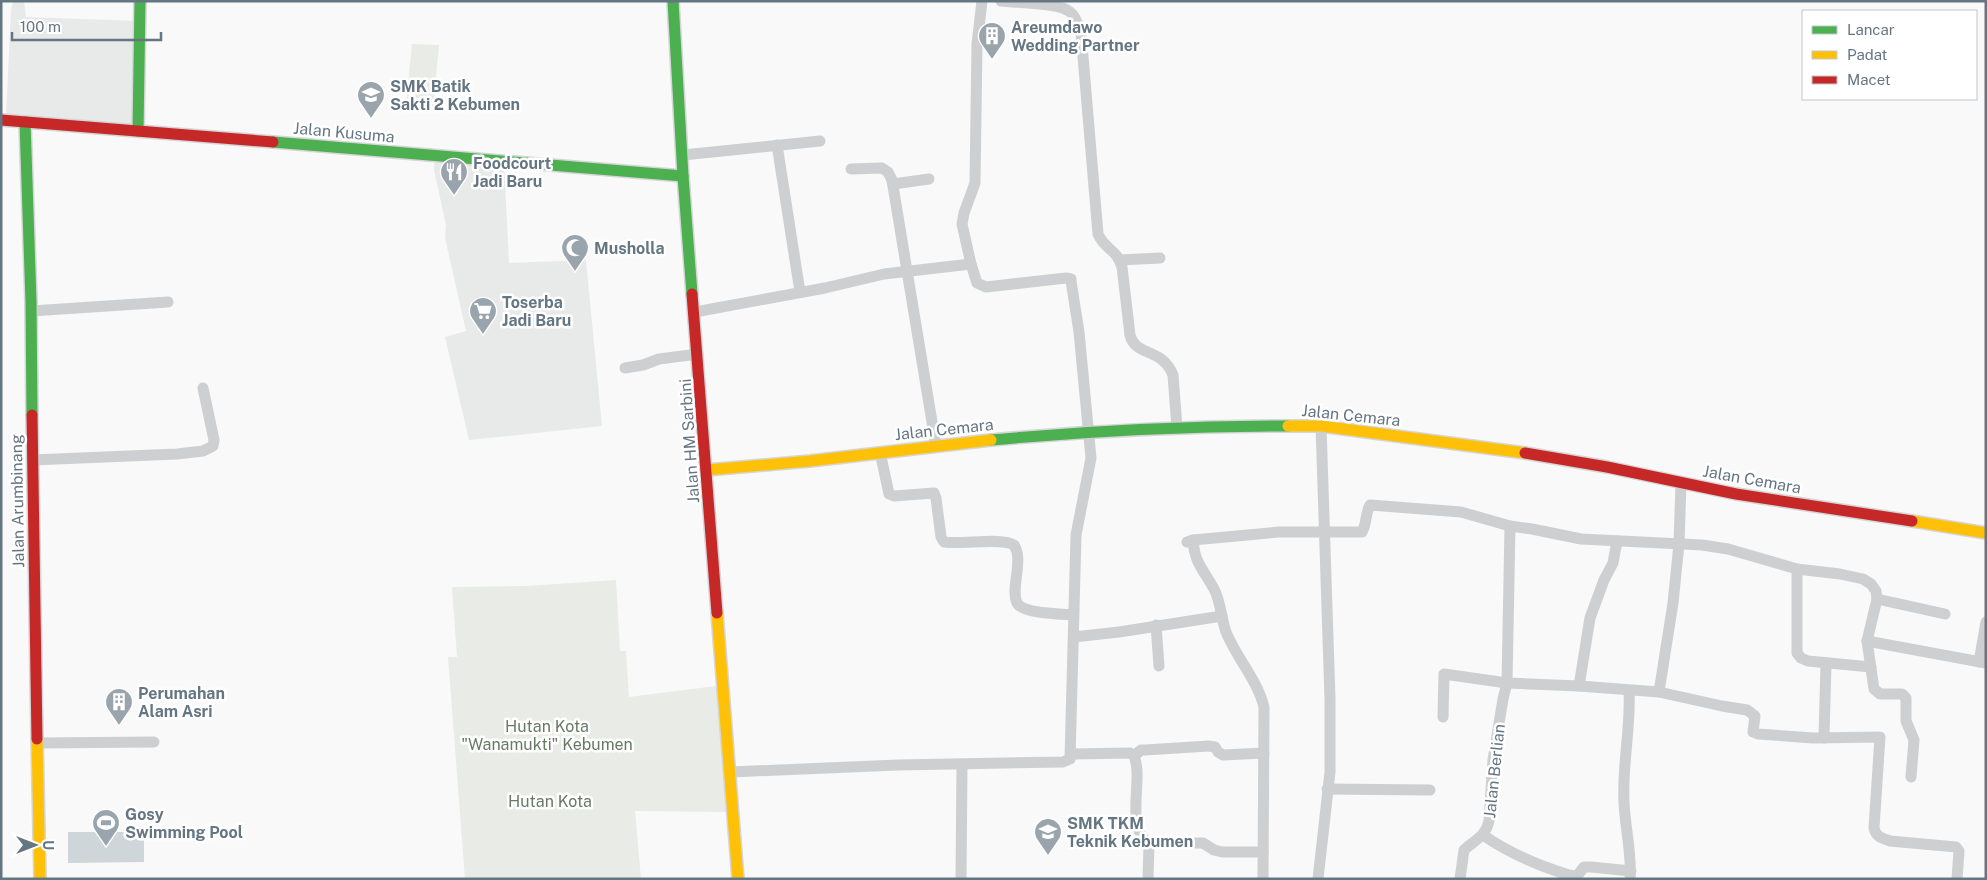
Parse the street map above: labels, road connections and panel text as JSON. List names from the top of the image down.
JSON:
{
  "streets": {
    "main road": [
      "Jalan Kusuma",
      "Jalan Cemara",
      "Jalan HM Sarbini",
      "Jalan Arumbinang"
    ],
    "street": ["Jalan Berlian"]
  },
  "crossings": [
    ["Jalan Kusuma", "Jalan HM Sarbini"],
    ["Jalan Kusuma", "Jalan Arumbinang"],
    ["Jalan Cemara", "Jalan HM Sarbini"]
  ],
  "parks": ["Hutan Kota \"Wanamukti\" Kebumen", "Hutan Kota"],
  "places": {
    "building": ["Areumdawo Wedding Partner", "Perumahan Alam Asri"],
    "school or university": ["SMK Batik Sakti 2 Kebumen", "SMK TKM Teknik Kebumen"],
    "restaurant": ["Foodcourt Jadi Baru"],
    "mosque": ["Musholla"],
    "supermarket": ["Toserba Jadi Baru"],
    "sports": ["Gosy Swimming Pool"]
  },
  "legend": ["Lancar", "Padat", "Macet"],
  "scale_bar": "100 m",
  "north": "right"
}
